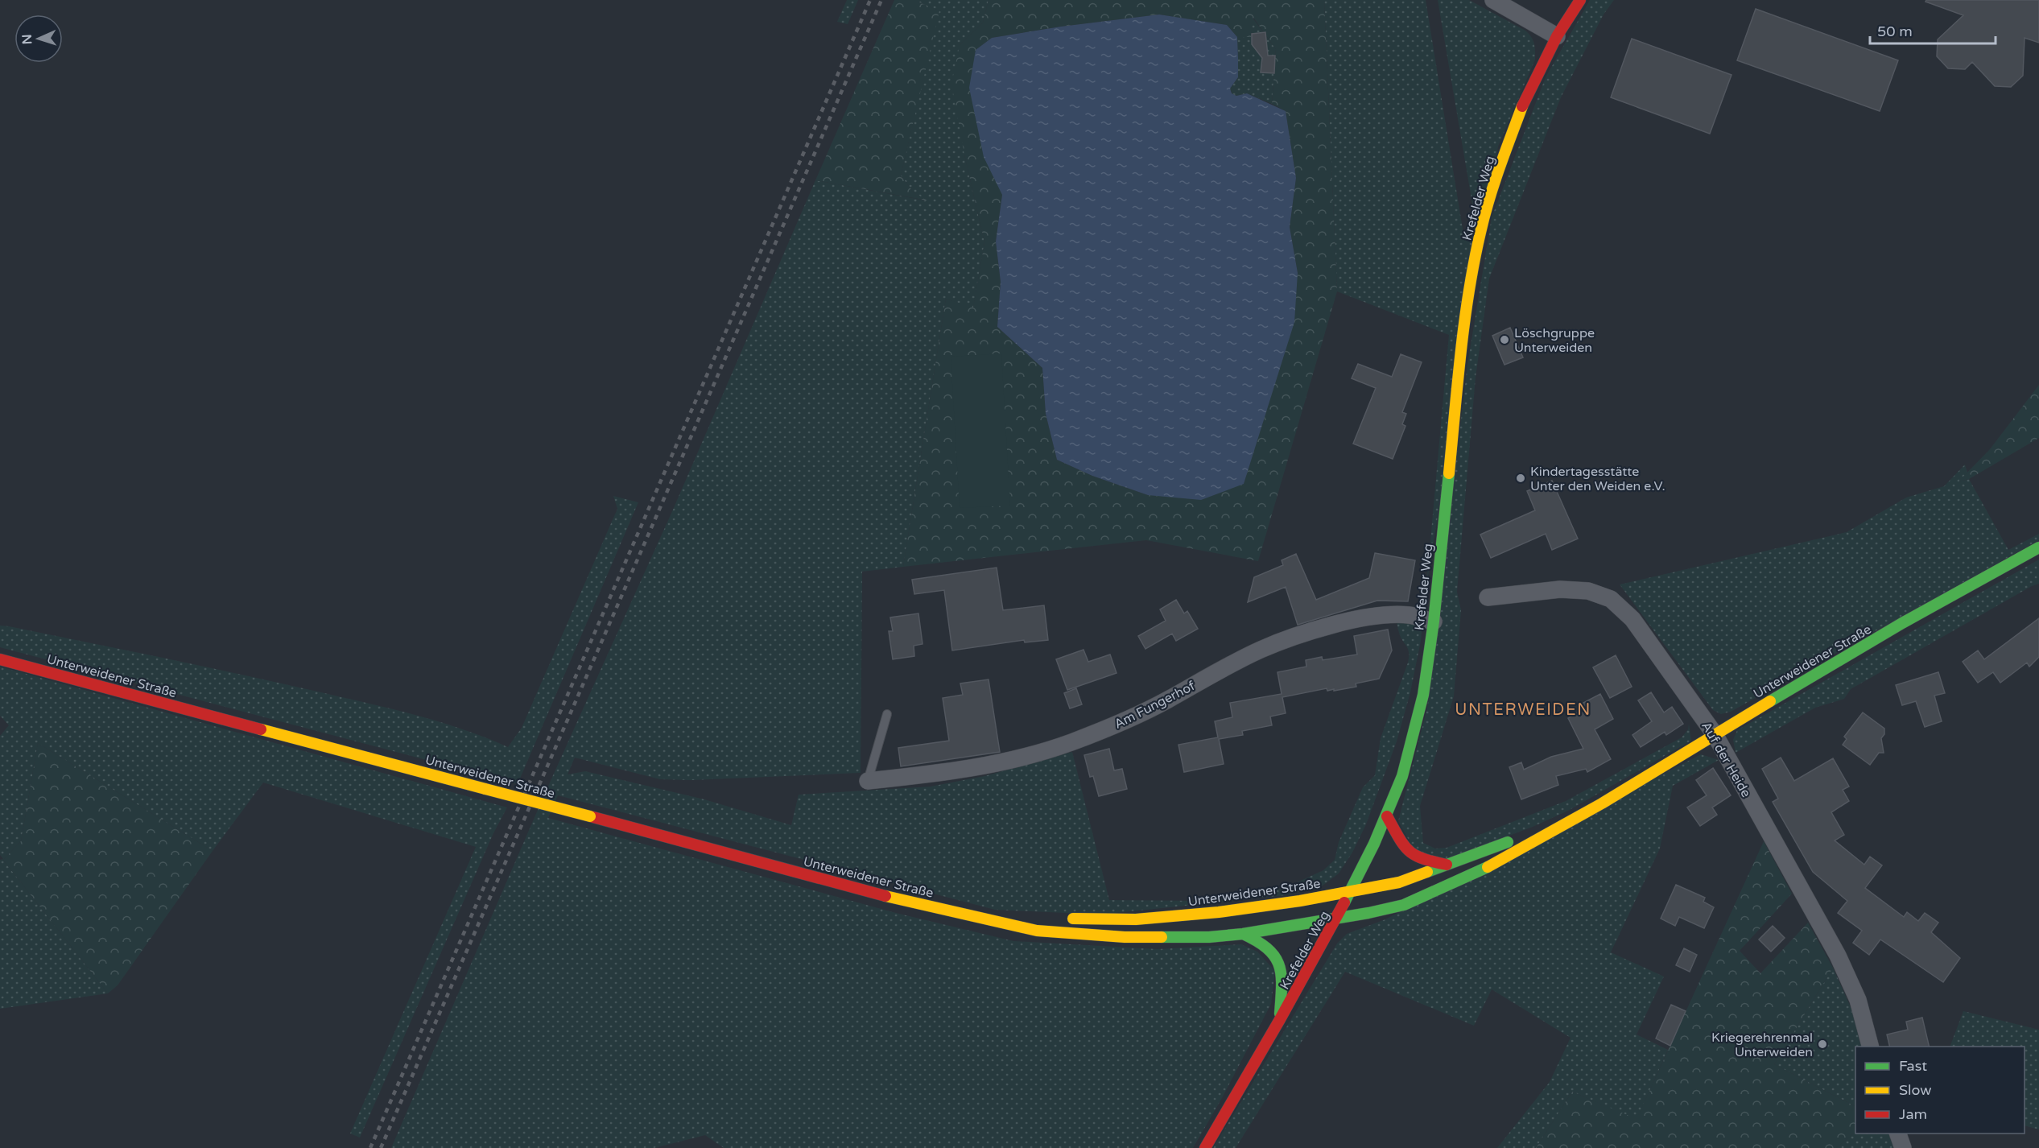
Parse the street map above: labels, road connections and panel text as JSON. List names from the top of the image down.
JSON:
{
  "streets": {
    "street": [
      "Krefelder Weg",
      "Unterweidener Straße",
      "Am Fungerhof",
      "Auf der Heide"
    ]
  },
  "crossings": [
    ["Krefelder Weg", "Unterweidener Straße"],
    ["Krefelder Weg", "Am Fungerhof"],
    ["Unterweidener Straße", "Auf der Heide"]
  ],
  "districts": ["UNTERWEIDEN"],
  "places": ["Löschgruppe Unterweiden", "Kindertagesstätte Unter den Weiden e.V.", "Kriegerehrenmal Unterweiden"],
  "legend": ["Fast", "Slow", "Jam"],
  "scale_bar": "50 m",
  "north": "left"
}
